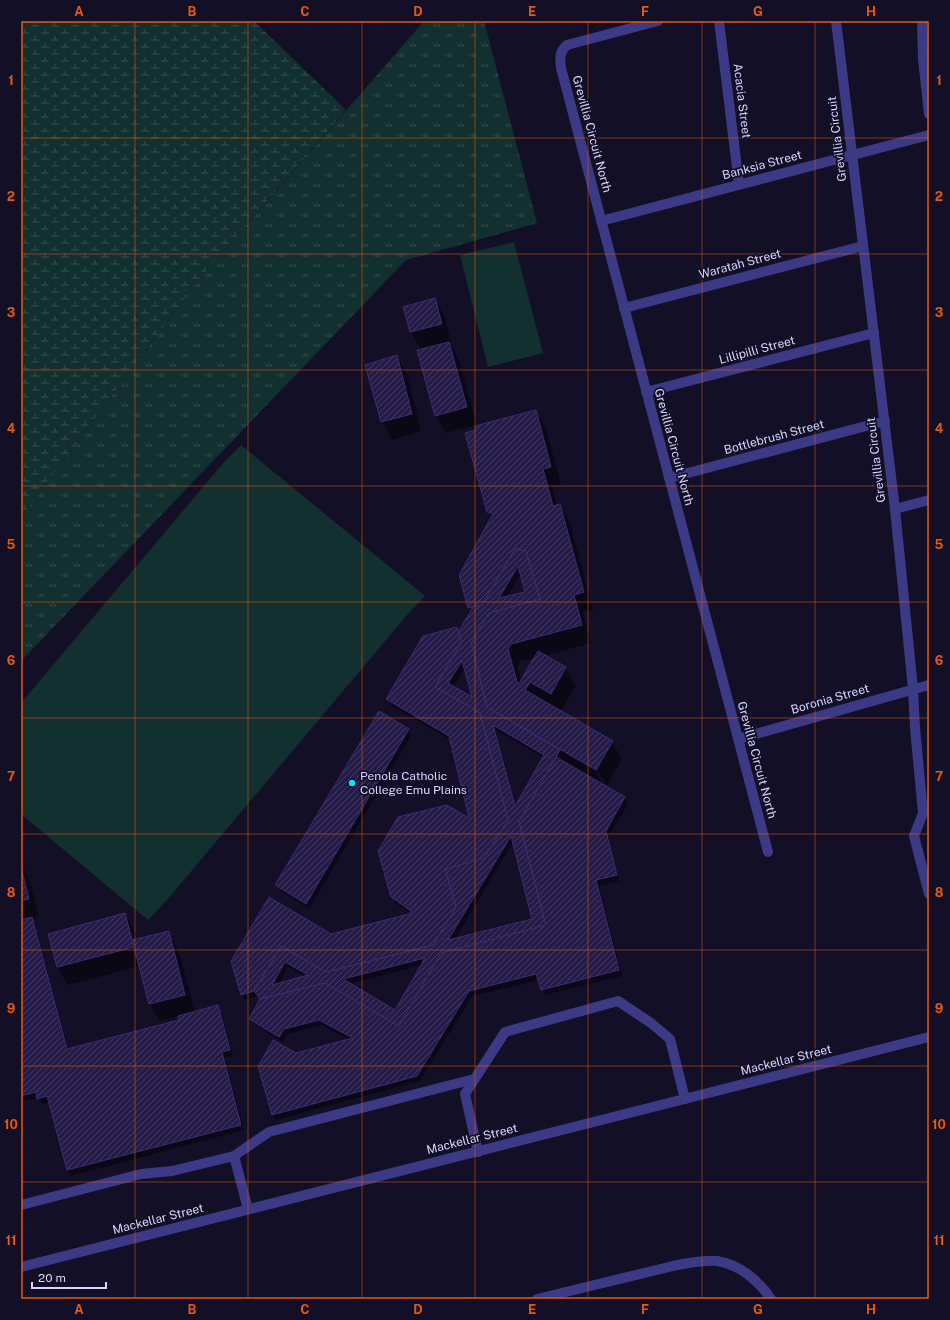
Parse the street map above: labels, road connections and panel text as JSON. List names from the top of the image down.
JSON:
{
  "streets": {
    "street": [
      "Acacia Street",
      "Grevillia Circuit North",
      "Grevillia Circuit",
      "Banksia Street",
      "Waratah Street",
      "Lillipilli Street",
      "Bottlebrush Street",
      "Boronia Street",
      "Mackellar Street"
    ]
  },
  "crossings": [
    ["Acacia Street", "Banksia Street"],
    ["Grevillia Circuit North", "Banksia Street"],
    ["Grevillia Circuit North", "Waratah Street"],
    ["Grevillia Circuit North", "Lillipilli Street"],
    ["Grevillia Circuit North", "Bottlebrush Street"],
    ["Grevillia Circuit North", "Boronia Street"],
    ["Grevillia Circuit", "Banksia Street"],
    ["Grevillia Circuit", "Waratah Street"],
    ["Grevillia Circuit", "Lillipilli Street"],
    ["Grevillia Circuit", "Bottlebrush Street"],
    ["Grevillia Circuit", "Boronia Street"]
  ],
  "places": ["Penola Catholic College Emu Plains"],
  "scale_bar": "20 m",
  "grid": {
    "columns": [
      "A",
      "B",
      "C",
      "D",
      "E",
      "F",
      "G",
      "H"
    ],
    "rows": [
      "1",
      "2",
      "3",
      "4",
      "5",
      "6",
      "7",
      "8",
      "9",
      "10",
      "11"
    ]
  }
}
